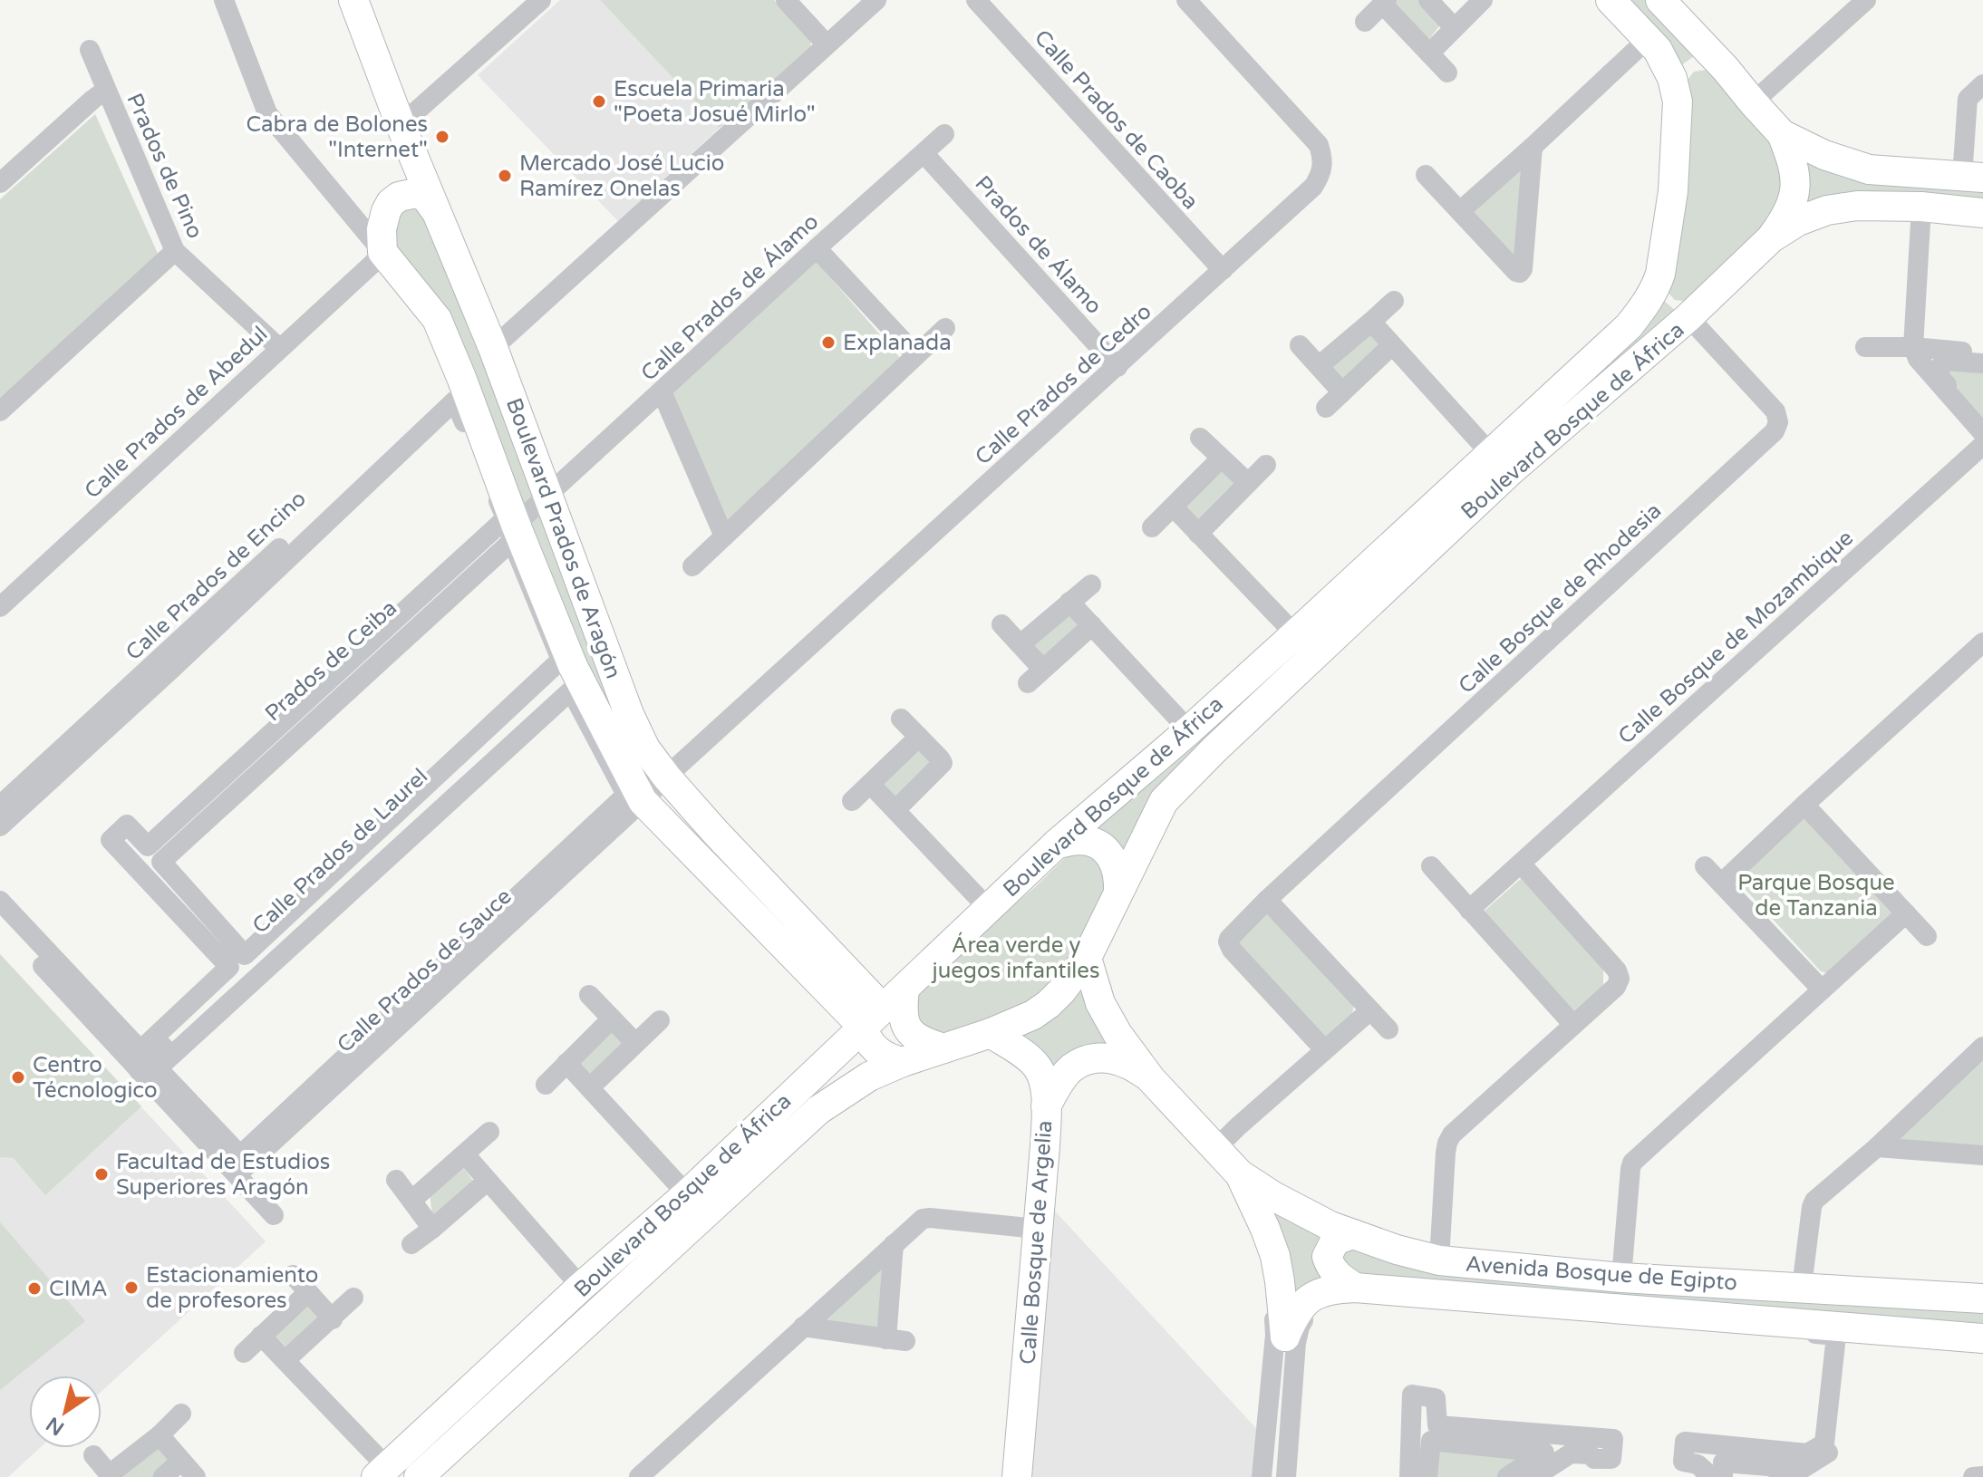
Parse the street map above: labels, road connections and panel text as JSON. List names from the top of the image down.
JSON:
{
  "streets": {
    "street": [
      "Calle Prados de Caoba",
      "Prados de Pino",
      "Prados de Álamo",
      "Calle Prados de Álamo",
      "Calle Prados de Cedro",
      "Calle Prados de Abedul",
      "Boulevard Bosque de África",
      "Boulevard Prados de Aragón",
      "Calle Prados de Encino",
      "Calle Bosque de Rhodesia",
      "Calle Bosque de Mozambique",
      "Prados de Ceiba",
      "Calle Prados de Laurel",
      "Calle Prados de Sauce",
      "Calle Bosque de Argelia",
      "Avenida Bosque de Egipto"
    ]
  },
  "crossings": [
    ["Calle Prados de Caoba", "Calle Prados de Cedro"],
    ["Prados de Pino", "Calle Prados de Abedul"],
    ["Prados de Álamo", "Calle Prados de Álamo"],
    ["Prados de Álamo", "Calle Prados de Cedro"],
    ["Calle Prados de Álamo", "Boulevard Prados de Aragón"],
    ["Calle Prados de Álamo", "Prados de Ceiba"],
    ["Calle Prados de Cedro", "Boulevard Prados de Aragón"],
    ["Calle Prados de Cedro", "Calle Prados de Sauce"],
    ["Calle Prados de Abedul", "Boulevard Prados de Aragón"],
    ["Boulevard Bosque de África", "Boulevard Prados de Aragón"],
    ["Boulevard Bosque de África", "Calle Bosque de Rhodesia"],
    ["Boulevard Bosque de África", "Calle Bosque de Argelia"],
    ["Boulevard Prados de Aragón", "Calle Prados de Encino"],
    ["Boulevard Prados de Aragón", "Prados de Ceiba"],
    ["Boulevard Prados de Aragón", "Calle Prados de Laurel"],
    ["Boulevard Prados de Aragón", "Calle Prados de Sauce"]
  ],
  "parks": ["Parque Bosque de Tanzania", "Área verde y juegos infantiles"],
  "places": [
    "Escuela Primaria \"Poeta Josué Mirlo\"",
    "Cabra de Bolones \"Internet\"",
    "Mercado José Lucio Ramírez Onelas",
    "Explanada",
    "Centro Técnologico",
    "Facultad de Estudios Superiores Aragón",
    "Estacionamiento de profesores",
    "CIMA"
  ],
  "north": "bottom left"
}
